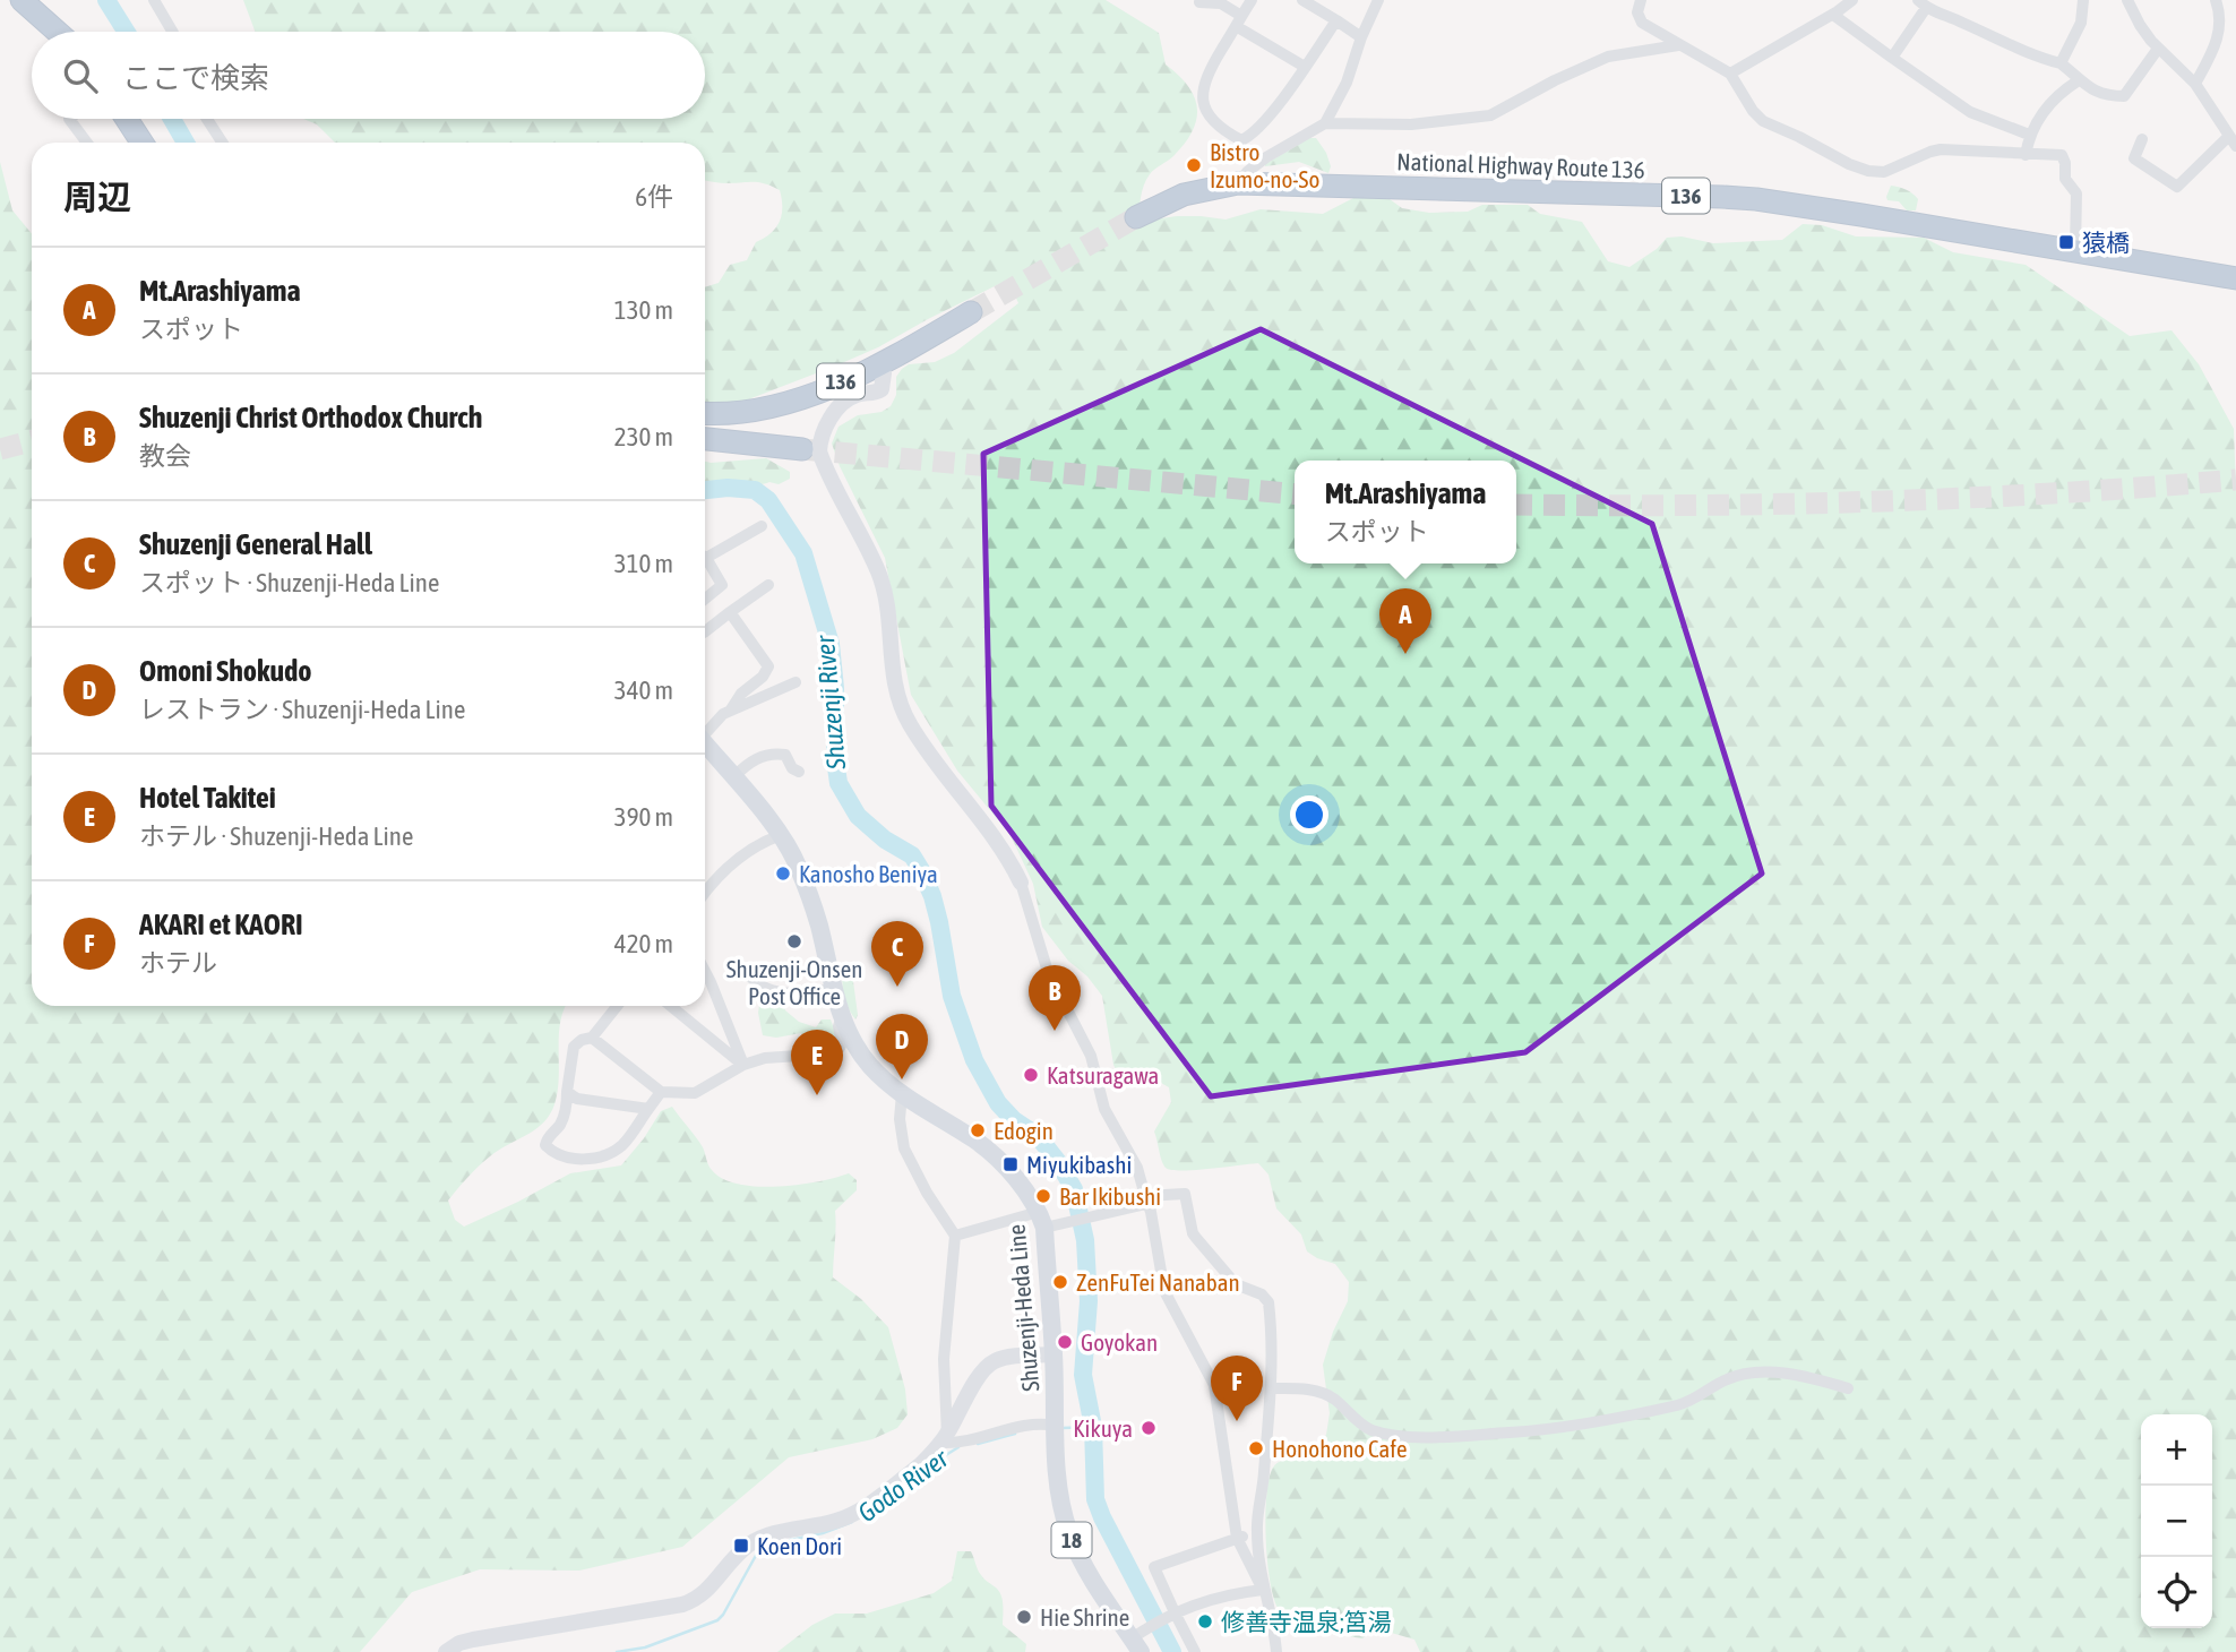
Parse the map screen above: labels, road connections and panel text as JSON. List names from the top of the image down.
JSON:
{
  "streets": {
    "highway": ["National Highway Route 136", "136"],
    "main road": ["Shuzenji-Heda Line", "18"]
  },
  "water": ["Shuzenji River", "Godo River"],
  "places": {
    "other": [
      "Bistro Izumo-no-So",
      "Kanosho Beniya",
      "Shuzenji-Onsen Post Office",
      "Katsuragawa",
      "Edogin",
      "Bar Ikibushi",
      "ZenFuTei Nanaban",
      "Goyokan",
      "Kikuya",
      "Honohono Cafe",
      "Hie Shrine",
      "修善寺温泉;筥湯"
    ],
    "transit": ["猿橋", "Miyukibashi", "Koen Dori"]
  },
  "page": {
    "search": "ここで検索",
    "heading": ["周辺", "6件"],
    "list": [
      {
        "mark": "A",
        "name": "Mt.Arashiyama",
        "note": "スポット",
        "value": "130 m"
      },
      {
        "mark": "B",
        "name": "Shuzenji Christ Orthodox Church",
        "note": "教会",
        "value": "230 m"
      },
      {
        "mark": "C",
        "name": "Shuzenji General Hall",
        "note": "スポット · Shuzenji-Heda Line",
        "value": "310 m"
      },
      {
        "mark": "D",
        "name": "Omoni Shokudo",
        "note": "レストラン · Shuzenji-Heda Line",
        "value": "340 m"
      },
      {
        "mark": "E",
        "name": "Hotel Takitei",
        "note": "ホテル · Shuzenji-Heda Line",
        "value": "390 m"
      },
      {
        "mark": "F",
        "name": "AKARI et KAORI",
        "note": "ホテル",
        "value": "420 m"
      }
    ],
    "popup": ["Mt.Arashiyama", "スポット"],
    "pins": [
      "A",
      "C",
      "B",
      "D",
      "E",
      "F"
    ],
    "map_buttons": ["+", "−"]
  }
}
